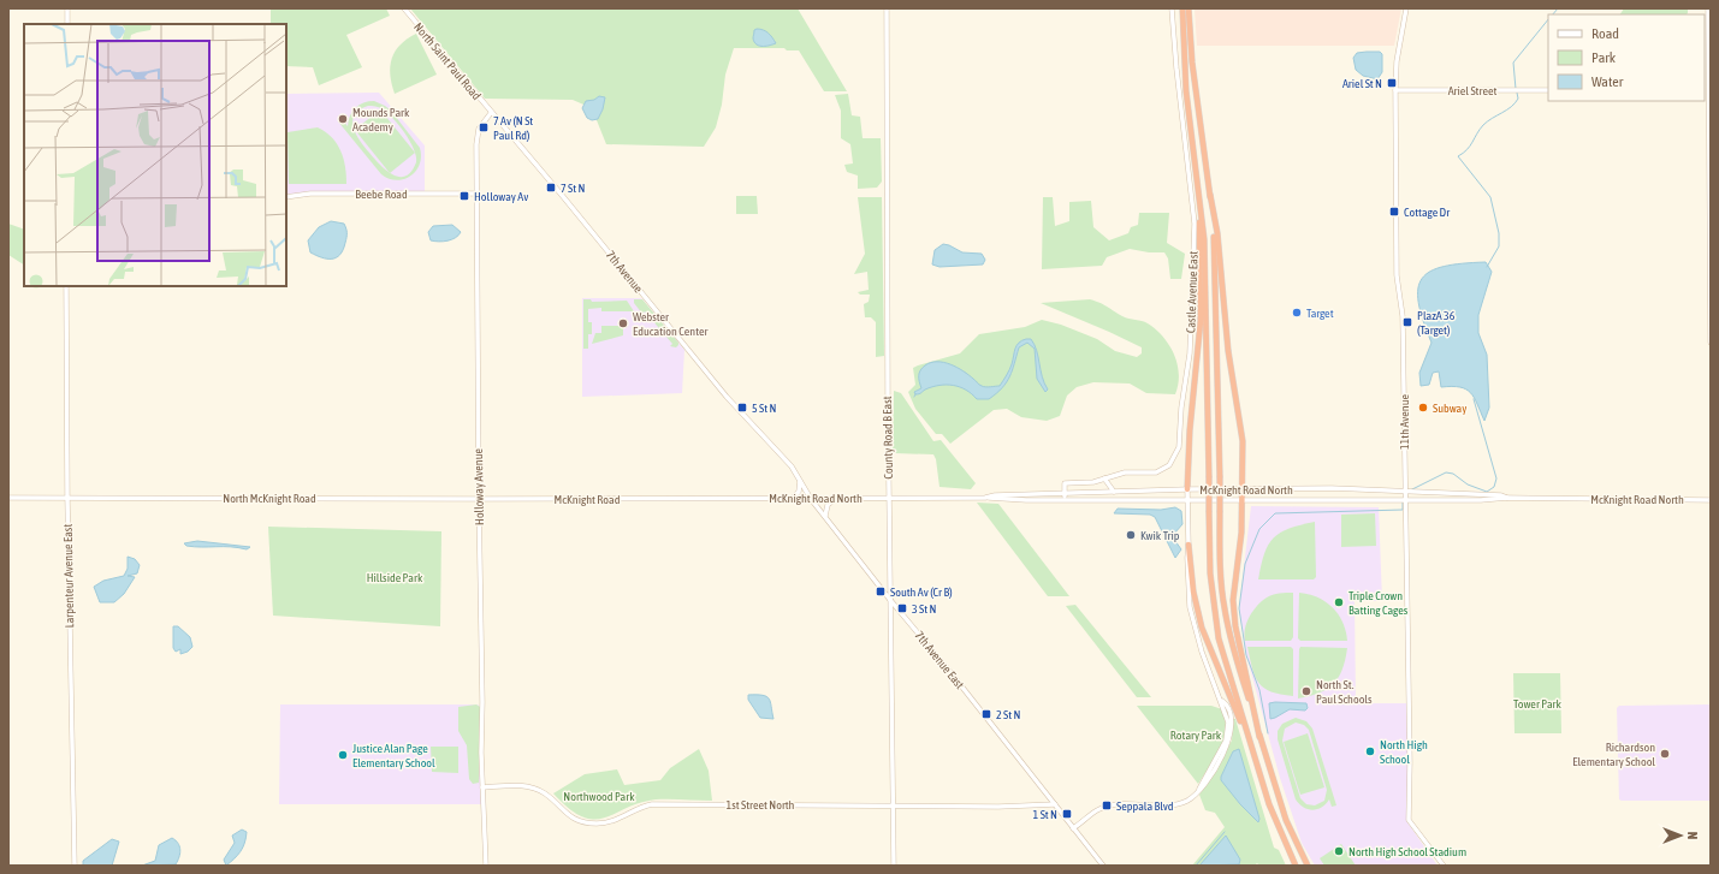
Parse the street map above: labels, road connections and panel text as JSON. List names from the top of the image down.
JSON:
{
  "streets": {
    "street": [
      "North Saint Paul Road",
      "Ariel Street",
      "Beebe Road",
      "7th Avenue",
      "Castle Avenue East",
      "11th Avenue",
      "County Road B East",
      "Holloway Avenue",
      "McKnight Road North",
      "North McKnight Road",
      "McKnight Road",
      "Larpenteur Avenue East",
      "7th Avenue East",
      "1st Street North"
    ]
  },
  "crossings": [
    ["North Saint Paul Road", "7th Avenue"],
    ["North Saint Paul Road", "Holloway Avenue"],
    ["Ariel Street", "11th Avenue"],
    ["Beebe Road", "Holloway Avenue"],
    ["7th Avenue", "Holloway Avenue"],
    ["7th Avenue", "7th Avenue East"],
    ["Castle Avenue East", "McKnight Road North"],
    ["11th Avenue", "McKnight Road North"],
    ["County Road B East", "McKnight Road North"],
    ["County Road B East", "7th Avenue East"],
    ["County Road B East", "1st Street North"],
    ["Holloway Avenue", "North McKnight Road"],
    ["Holloway Avenue", "1st Street North"],
    ["McKnight Road North", "McKnight Road"],
    ["McKnight Road North", "7th Avenue East"],
    ["North McKnight Road", "McKnight Road"],
    ["North McKnight Road", "Larpenteur Avenue East"],
    ["7th Avenue East", "1st Street North"]
  ],
  "parks": [
    "Hillside Park",
    "Tower Park",
    "Rotary Park",
    "Northwood Park"
  ],
  "places": {
    "transit": [
      "Ariel St N",
      "7 Av (N St Paul Rd)",
      "7 St N",
      "Holloway Av",
      "Cottage Dr",
      "PlazA 36 (Target)",
      "5 St N",
      "South Av (Cr B)",
      "3 St N",
      "2 St N",
      "Seppala Blvd",
      "1 St N"
    ],
    "other": [
      "Mounds Park Academy",
      "Target",
      "Webster Education Center",
      "Subway",
      "Kwik Trip",
      "Triple Crown Batting Cages",
      "North St. Paul Schools",
      "North High School",
      "Richardson Elementary School",
      "Justice Alan Page Elementary School",
      "North High School Stadium"
    ]
  },
  "legend": ["Road", "Park", "Water"],
  "north": "right"
}
